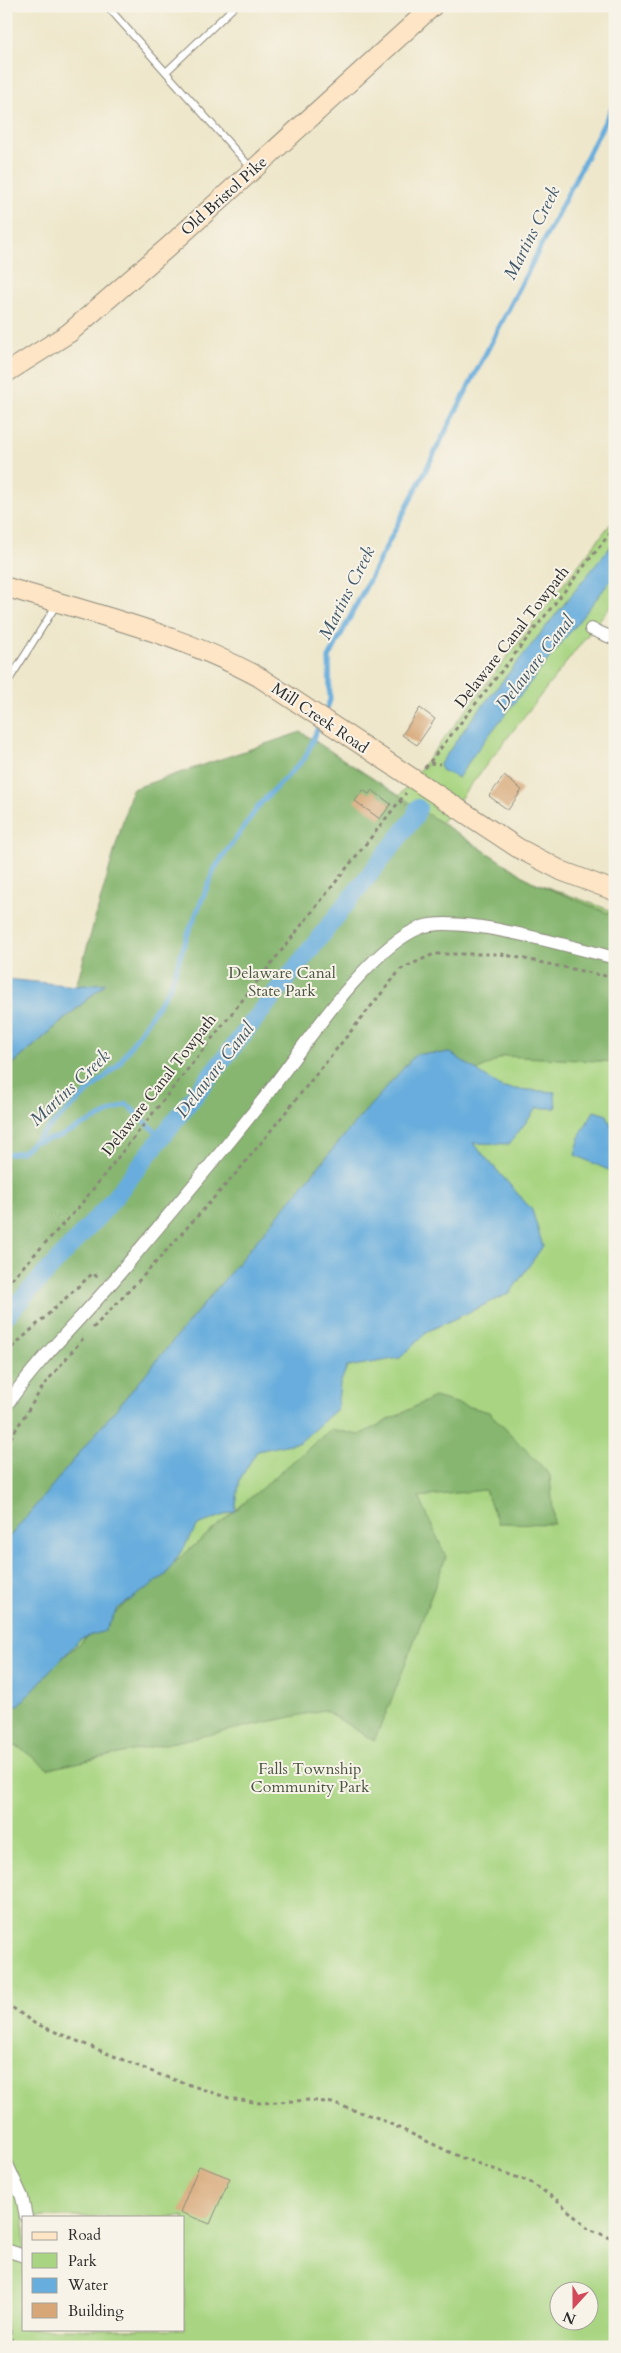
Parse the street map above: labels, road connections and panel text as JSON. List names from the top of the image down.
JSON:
{
  "streets": {
    "main road": ["Old Bristol Pike", "Mill Creek Road"],
    "path": ["Delaware Canal Towpath"]
  },
  "water": ["Martins Creek", "Delaware Canal"],
  "parks": ["Delaware Canal State Park", "Falls Township Community Park"],
  "legend": [
    "Road",
    "Park",
    "Water",
    "Building"
  ],
  "north": "bottom"
}
